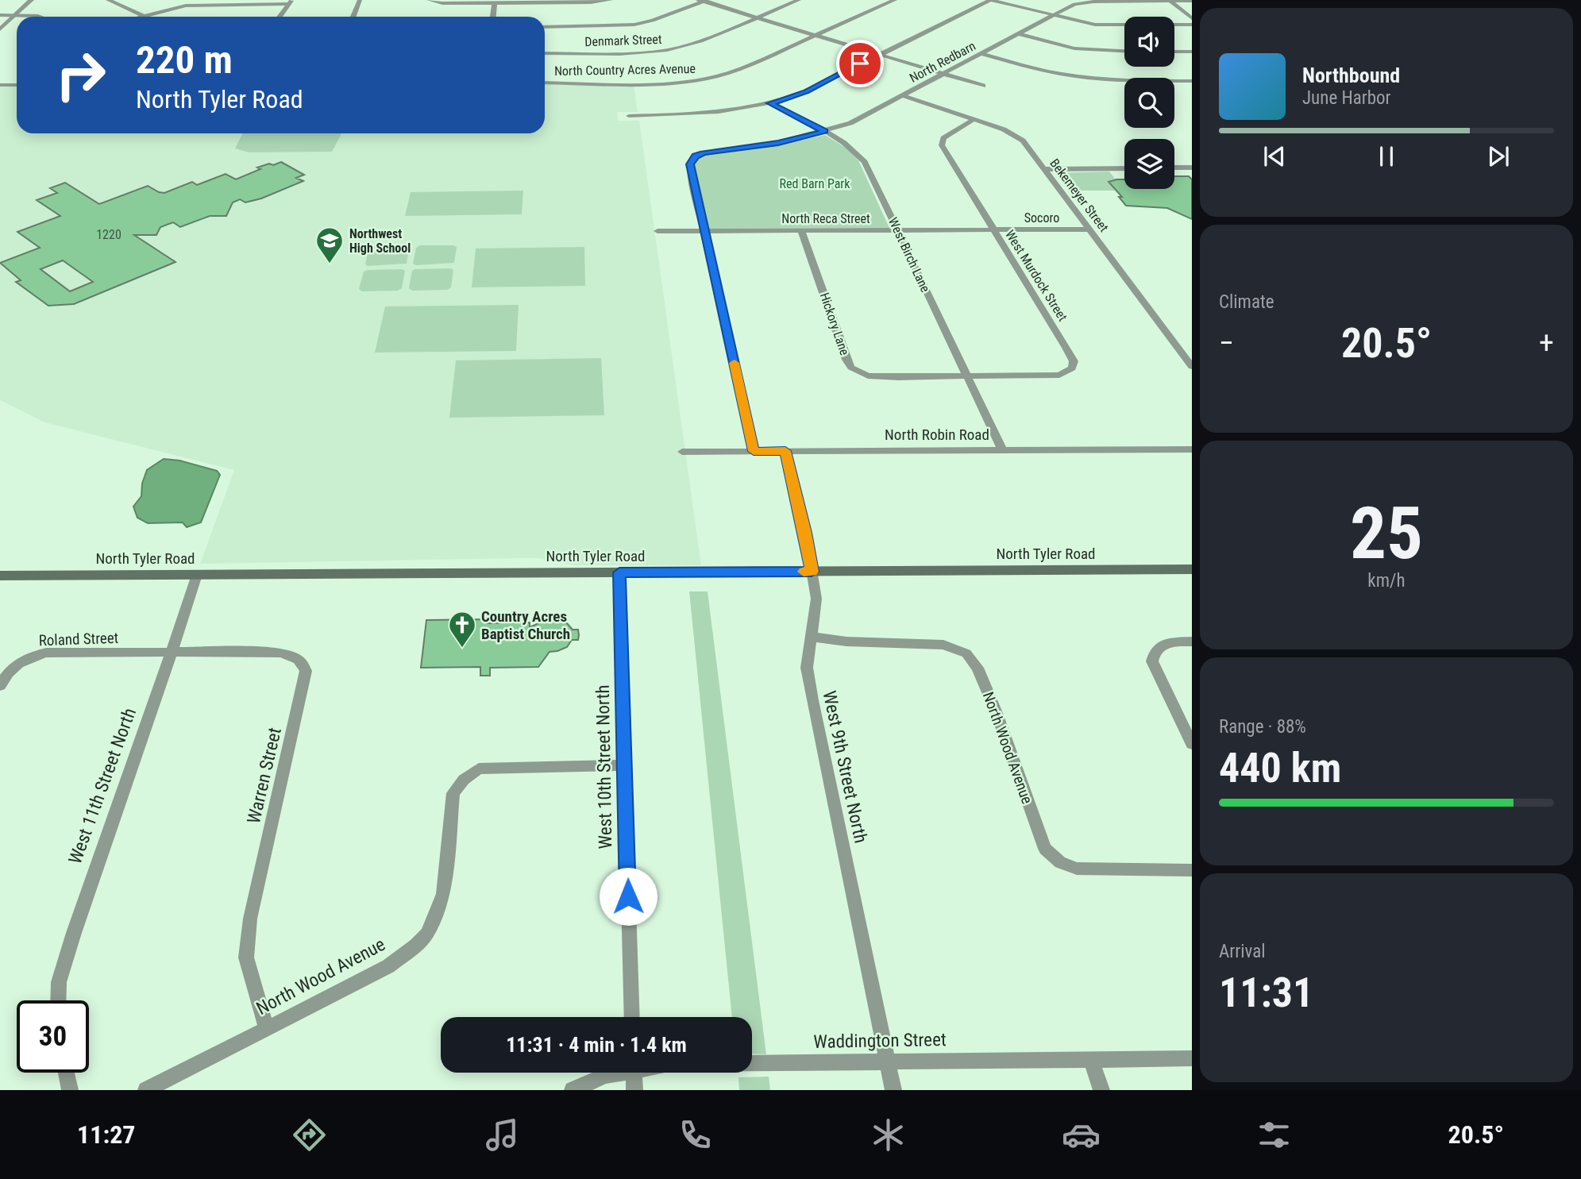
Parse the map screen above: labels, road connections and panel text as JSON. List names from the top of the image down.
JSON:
{
  "streets": {
    "main road": ["North Tyler Road"],
    "street": [
      "Denmark Street",
      "North Redbarn",
      "North Country Acres Avenue",
      "Bekemeyer Street",
      "Socoro",
      "North Reca Street",
      "West Birch Lane",
      "West Murdock Street",
      "Hickory Lane",
      "North Robin Road",
      "Roland Street",
      "North Wood Avenue",
      "West 10th Street North",
      "West 9th Street North",
      "Warren Street",
      "West 11th Street North",
      "Waddington Street"
    ]
  },
  "crossings": [
    ["North Redbarn", "Bekemeyer Street"],
    ["North Redbarn", "North Reca Street"],
    ["North Redbarn", "West Birch Lane"],
    ["Bekemeyer Street", "Socoro"],
    ["Bekemeyer Street", "West Murdock Street"],
    ["Socoro", "North Reca Street"],
    ["Socoro", "West Murdock Street"],
    ["North Reca Street", "West Birch Lane"],
    ["North Reca Street", "West Murdock Street"],
    ["North Reca Street", "Hickory Lane"],
    ["West Birch Lane", "West Murdock Street"],
    ["West Birch Lane", "Hickory Lane"],
    ["West Birch Lane", "North Robin Road"],
    ["West Murdock Street", "Hickory Lane"],
    ["North Robin Road", "West 9th Street North"],
    ["North Tyler Road", "West 10th Street North"],
    ["North Tyler Road", "West 9th Street North"],
    ["North Tyler Road", "West 11th Street North"],
    ["Roland Street", "Warren Street"],
    ["Roland Street", "West 11th Street North"],
    ["North Wood Avenue", "West 10th Street North"],
    ["North Wood Avenue", "West 9th Street North"],
    ["North Wood Avenue", "Warren Street"],
    ["West 9th Street North", "Waddington Street"],
    ["Warren Street", "West 11th Street North"]
  ],
  "parks": ["Red Barn Park"],
  "places": {
    "school or university": ["Northwest High School"],
    "church": ["Country Acres Baptist Church"]
  },
  "house_numbers": ["1220"],
  "page": {
    "turn": ["220 m", "North Tyler Road"],
    "song": ["Northbound", "June Harbor"],
    "tile": [
      "Climate",
      ["25", "km/h"],
      ["Range · 88%", "440 km"],
      ["Arrival", "11:31"]
    ],
    "heat": ["−", "20.5°", "+"],
    "limit": "30",
    "trip": "11:31 · 4 min · 1.4 km",
    "tabs": ["11:27", "20.5°"]
  }
}
